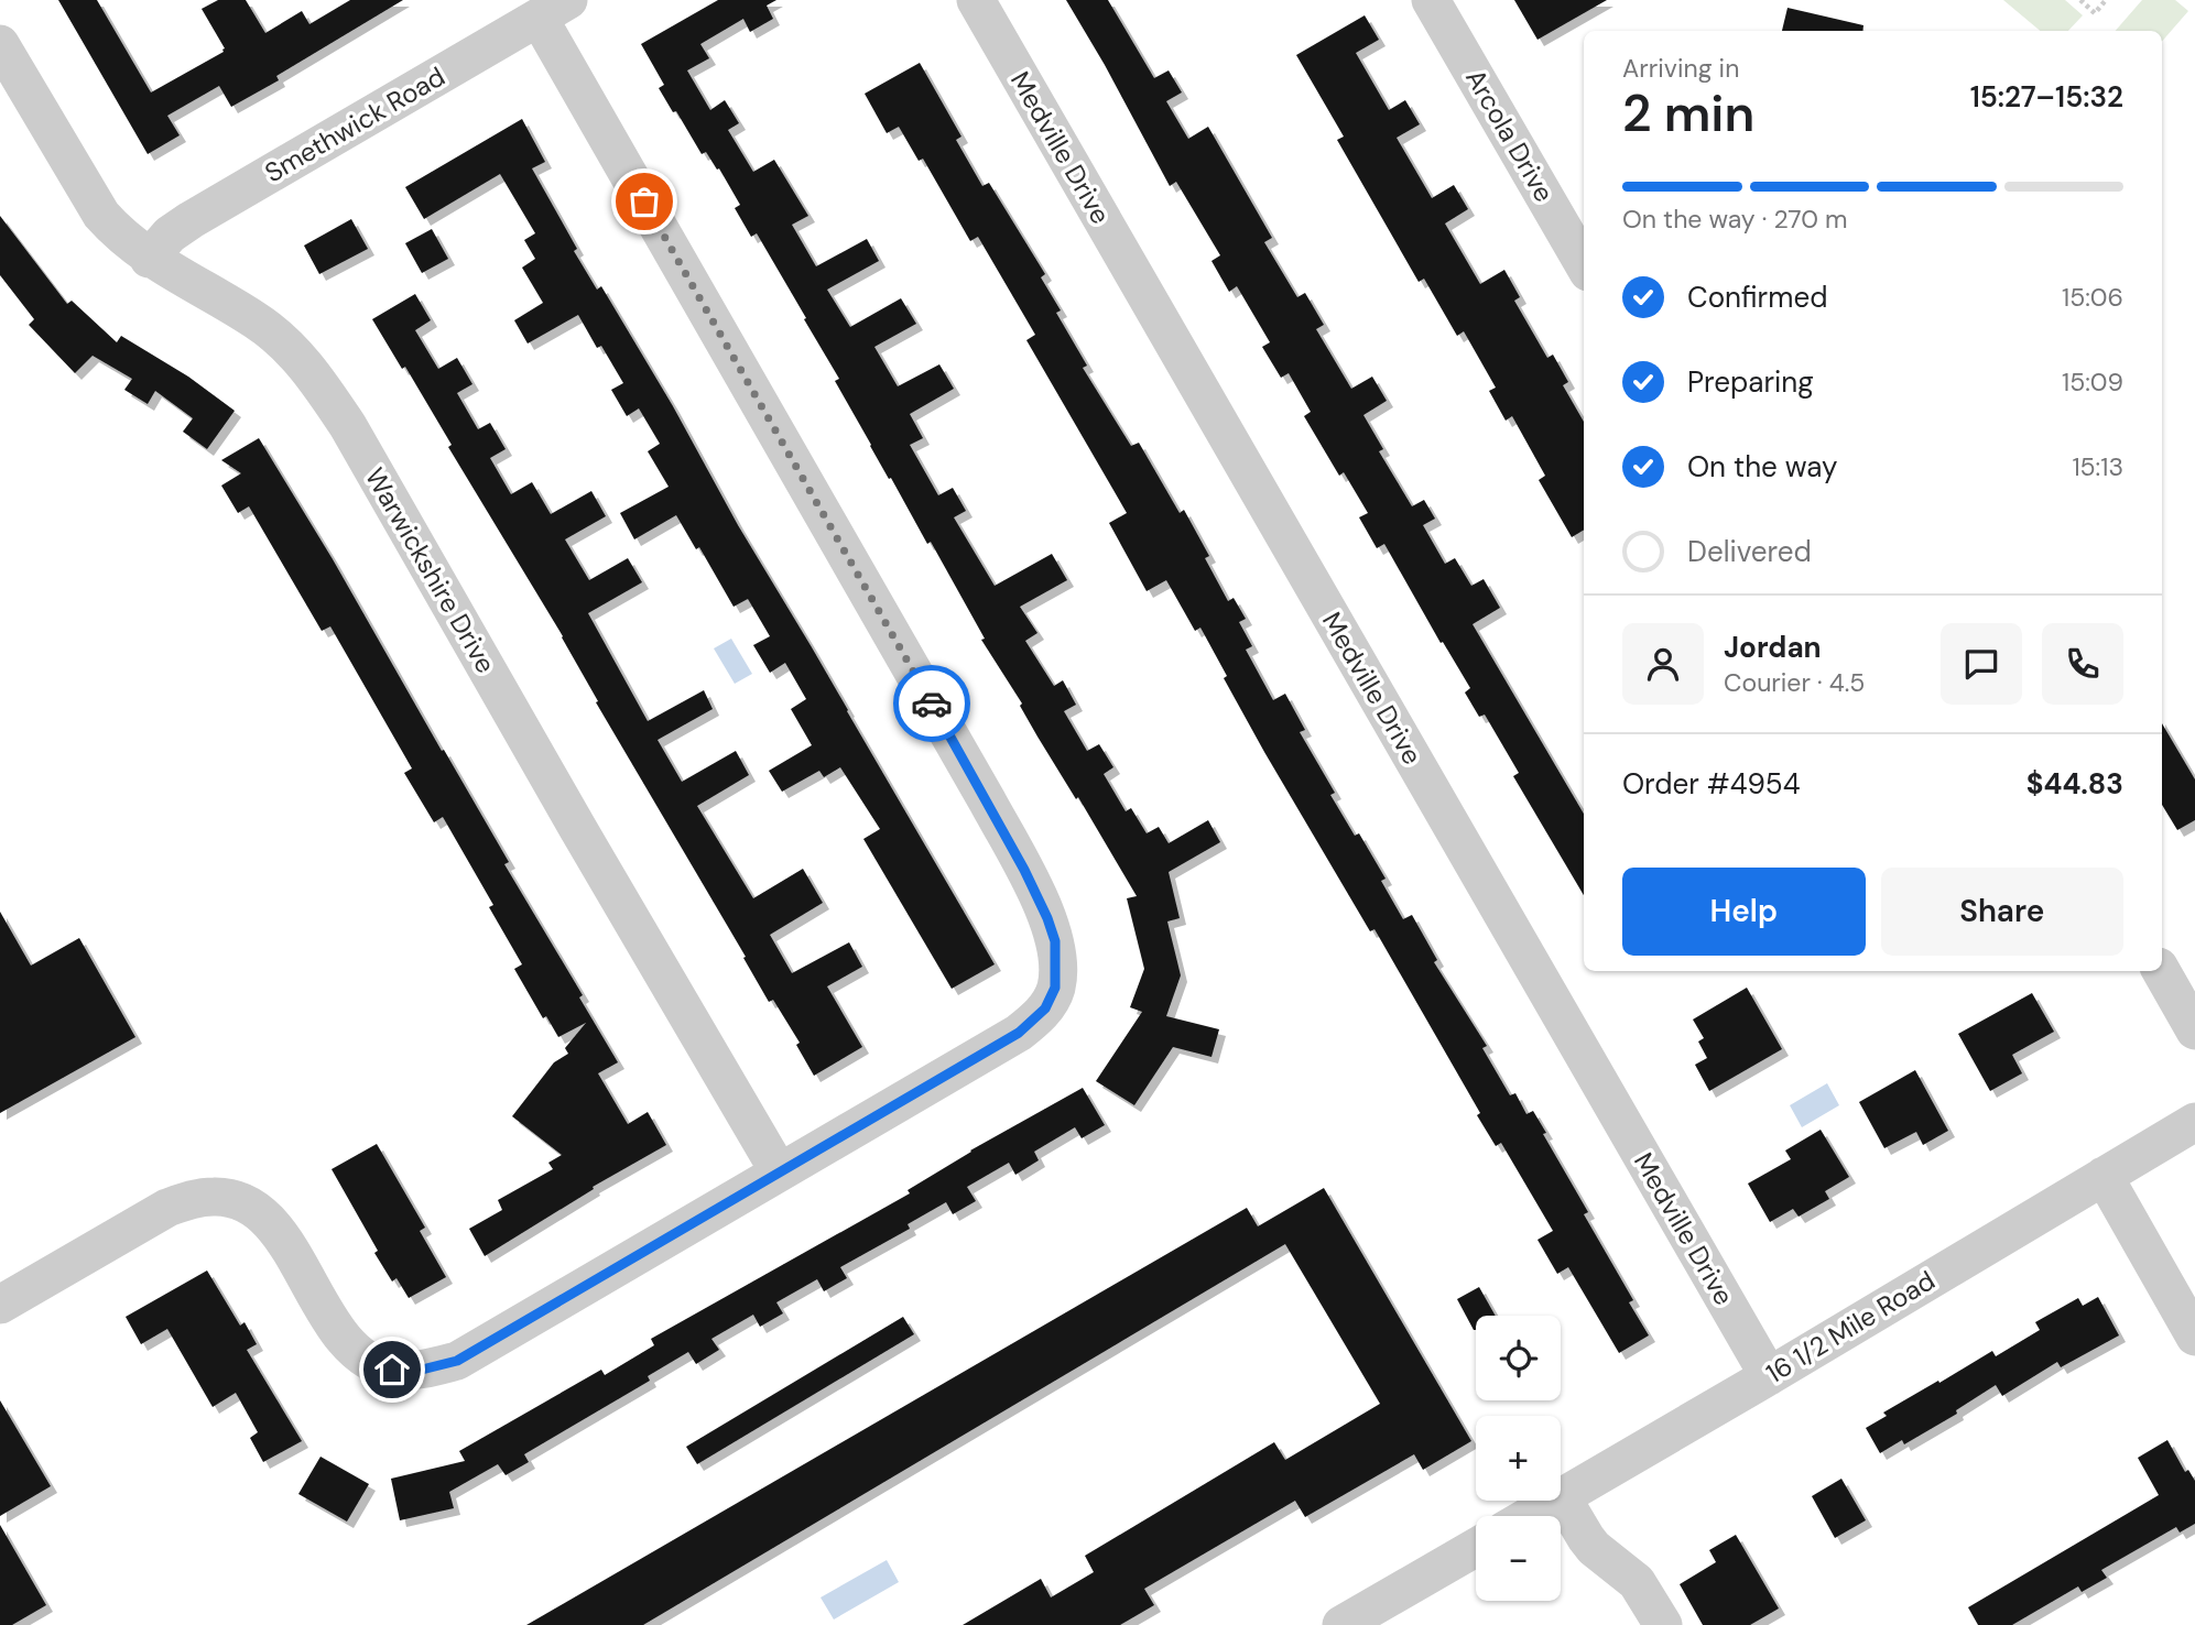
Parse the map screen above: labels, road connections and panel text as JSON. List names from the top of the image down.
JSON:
{
  "streets": {
    "street": [
      "Smethwick Road",
      "Arcola Drive",
      "Medville Drive",
      "Warwickshire Drive",
      "16 1/2 Mile Road"
    ]
  },
  "crossings": [
    ["Smethwick Road", "Warwickshire Drive"],
    ["Medville Drive", "16 1/2 Mile Road"]
  ],
  "page": {
    "heading": ["2 min", "Arriving in", "15:27–15:32"],
    "panel": [
      "Jordan",
      "Courier · 4.5",
      "Order #4954",
      "$44.83"
    ],
    "bar": "On the way · 270 m",
    "list": [
      ["Confirmed", "15:06"],
      ["Preparing", "15:09"],
      ["On the way", "15:13"],
      "Delivered"
    ],
    "buttons": ["Help", "Share"],
    "map_buttons": ["+", "−"]
  }
}
